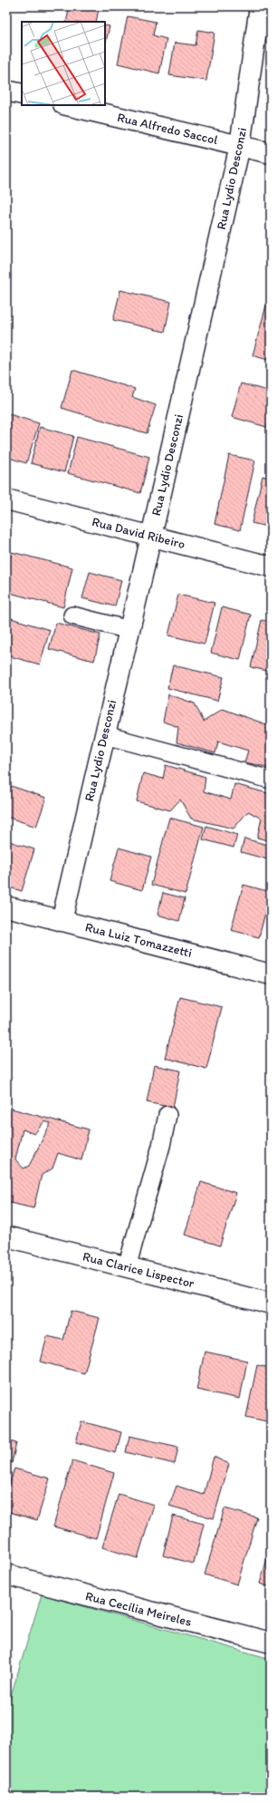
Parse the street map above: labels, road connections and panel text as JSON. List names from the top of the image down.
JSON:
{
  "streets": {
    "street": [
      "Rua Alfredo Saccol",
      "Rua Lydio Desconzi",
      "Rua David Ribeiro",
      "Rua Luiz Tomazzetti",
      "Rua Clarice Lispector",
      "Rua Cecília Meireles"
    ]
  },
  "crossings": [
    ["Rua Alfredo Saccol", "Rua Lydio Desconzi"],
    ["Rua Lydio Desconzi", "Rua David Ribeiro"],
    ["Rua Lydio Desconzi", "Rua Luiz Tomazzetti"]
  ]
}
